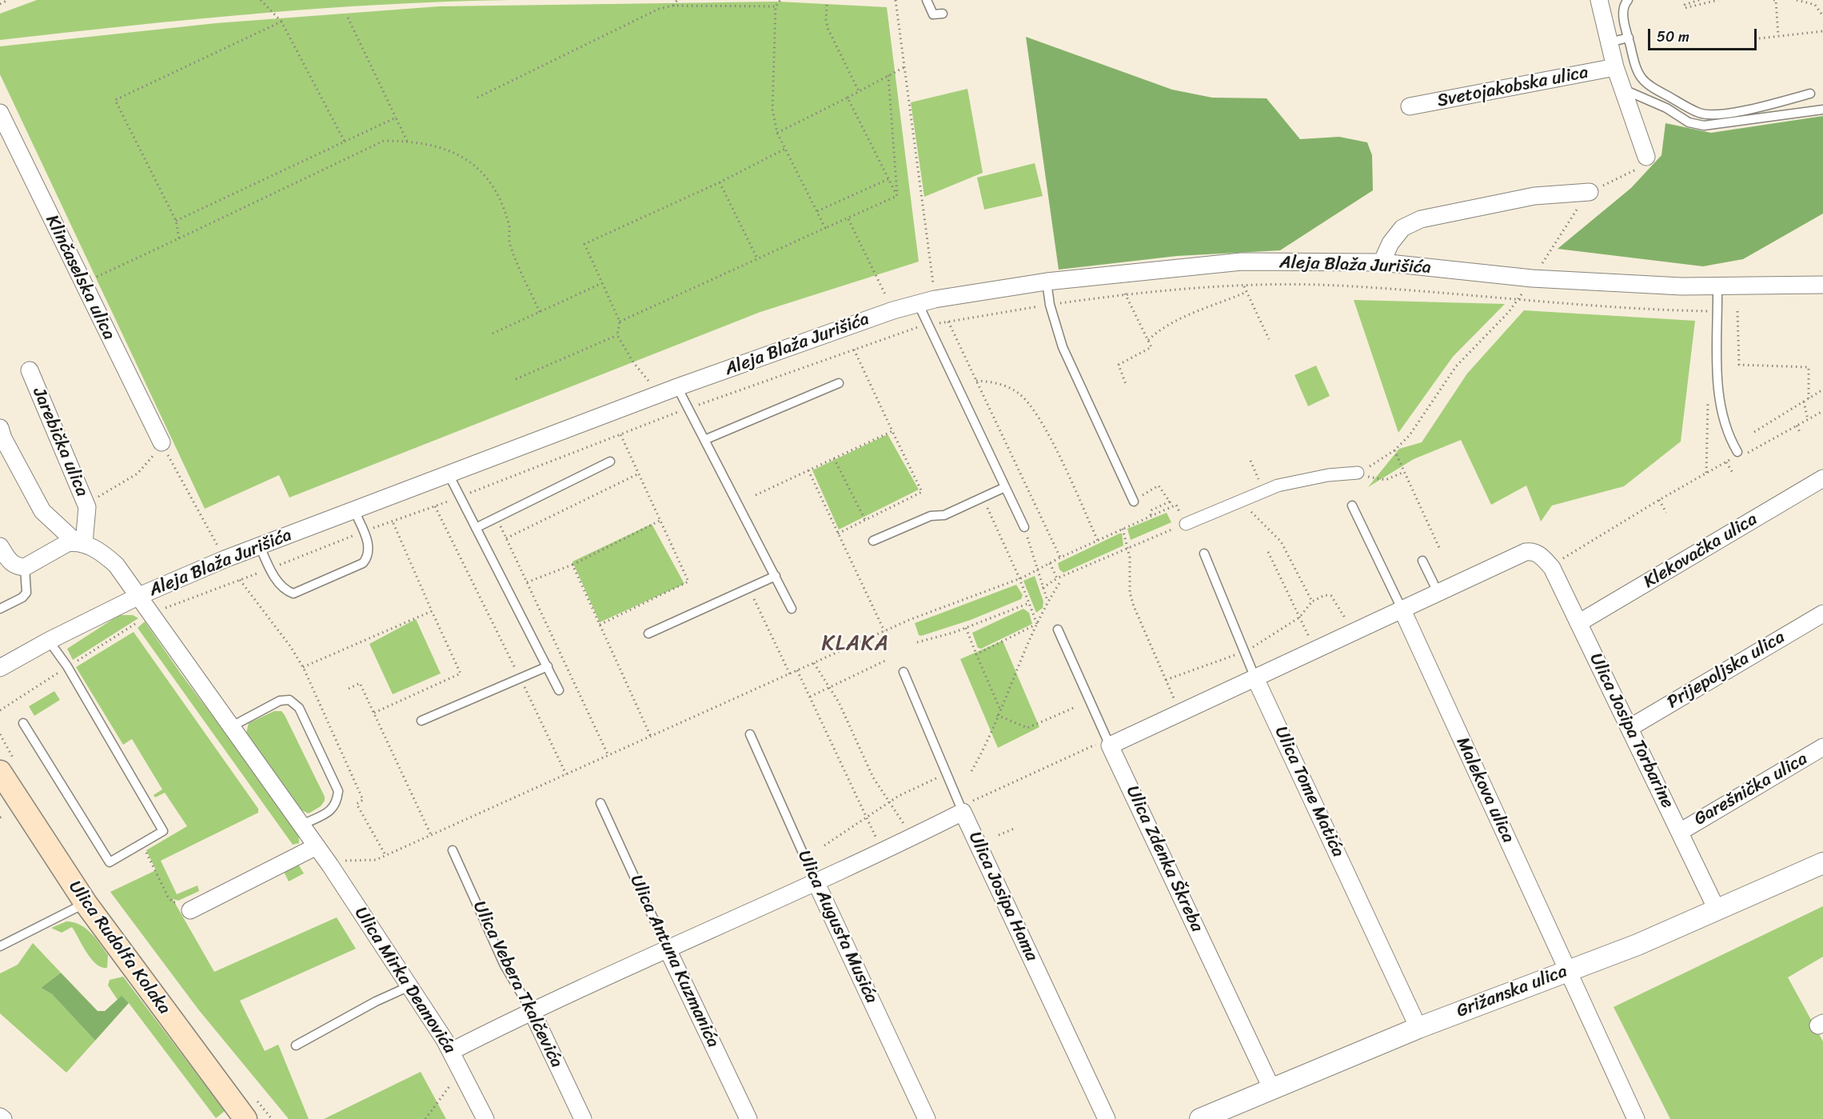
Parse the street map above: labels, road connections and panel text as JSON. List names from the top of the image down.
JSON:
{
  "streets": {
    "main road": ["Ulica Rudolfa Kolaka"],
    "street": [
      "Svetojakobska ulica",
      "Aleja Blaža Jurišića",
      "Klinčaselska ulica",
      "Jarebička ulica",
      "Klekovačka ulica",
      "Prijepoljska ulica",
      "Ulica Josipa Torbarine",
      "Garešnička ulica",
      "Malekova ulica",
      "Ulica Tome Matića",
      "Ulica Zdenka Škreba",
      "Ulica Josipa Hama",
      "Ulica Augusta Musića",
      "Ulica Antuna Kuzmanića",
      "Ulica Mirka Deanovića",
      "Ulica Vebera Tkalčevića",
      "Grižanska ulica"
    ]
  },
  "crossings": [
    ["Aleja Blaža Jurišića", "Ulica Mirka Deanovića"],
    ["Klekovačka ulica", "Ulica Josipa Torbarine"],
    ["Prijepoljska ulica", "Ulica Josipa Torbarine"],
    ["Ulica Josipa Torbarine", "Garešnička ulica"],
    ["Ulica Josipa Torbarine", "Grižanska ulica"],
    ["Malekova ulica", "Grižanska ulica"],
    ["Ulica Tome Matića", "Grižanska ulica"],
    ["Ulica Zdenka Škreba", "Grižanska ulica"]
  ],
  "districts": ["KLAKA"],
  "scale_bar": "50 m"
}
